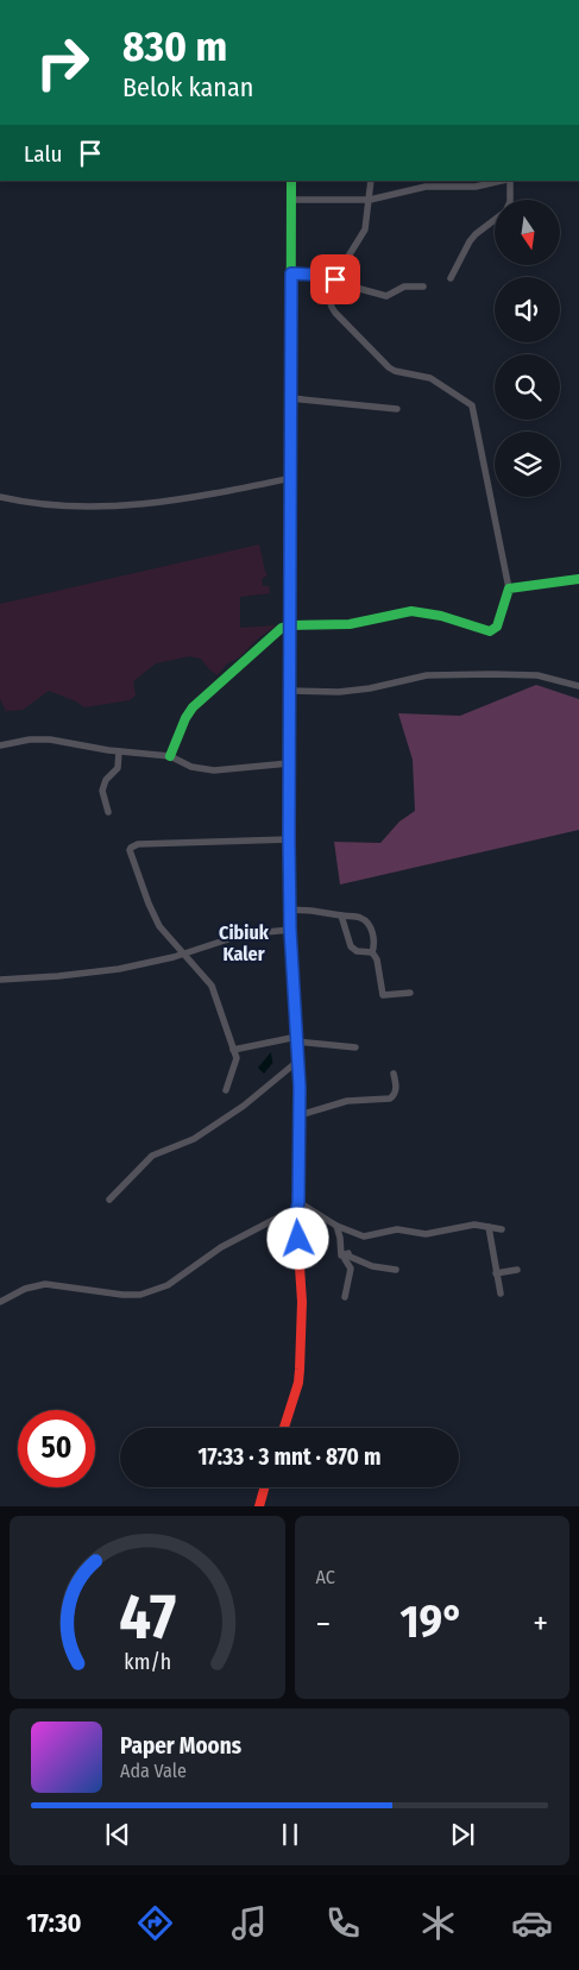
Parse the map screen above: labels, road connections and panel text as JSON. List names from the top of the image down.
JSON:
{
  "districts": ["Cibiuk Kaler"],
  "north": "bottom",
  "page": {
    "turn": ["830 m", "Belok kanan"],
    "then": "Lalu",
    "limit": "50",
    "trip": "17:33 · 3 mnt · 870 m",
    "tile": "AC",
    "heat": ["−", "19°", "+"],
    "song": ["Paper Moons", "Ada Vale"],
    "tabs": "17:30",
    "gauge": ["47", "km/h"]
  }
}
